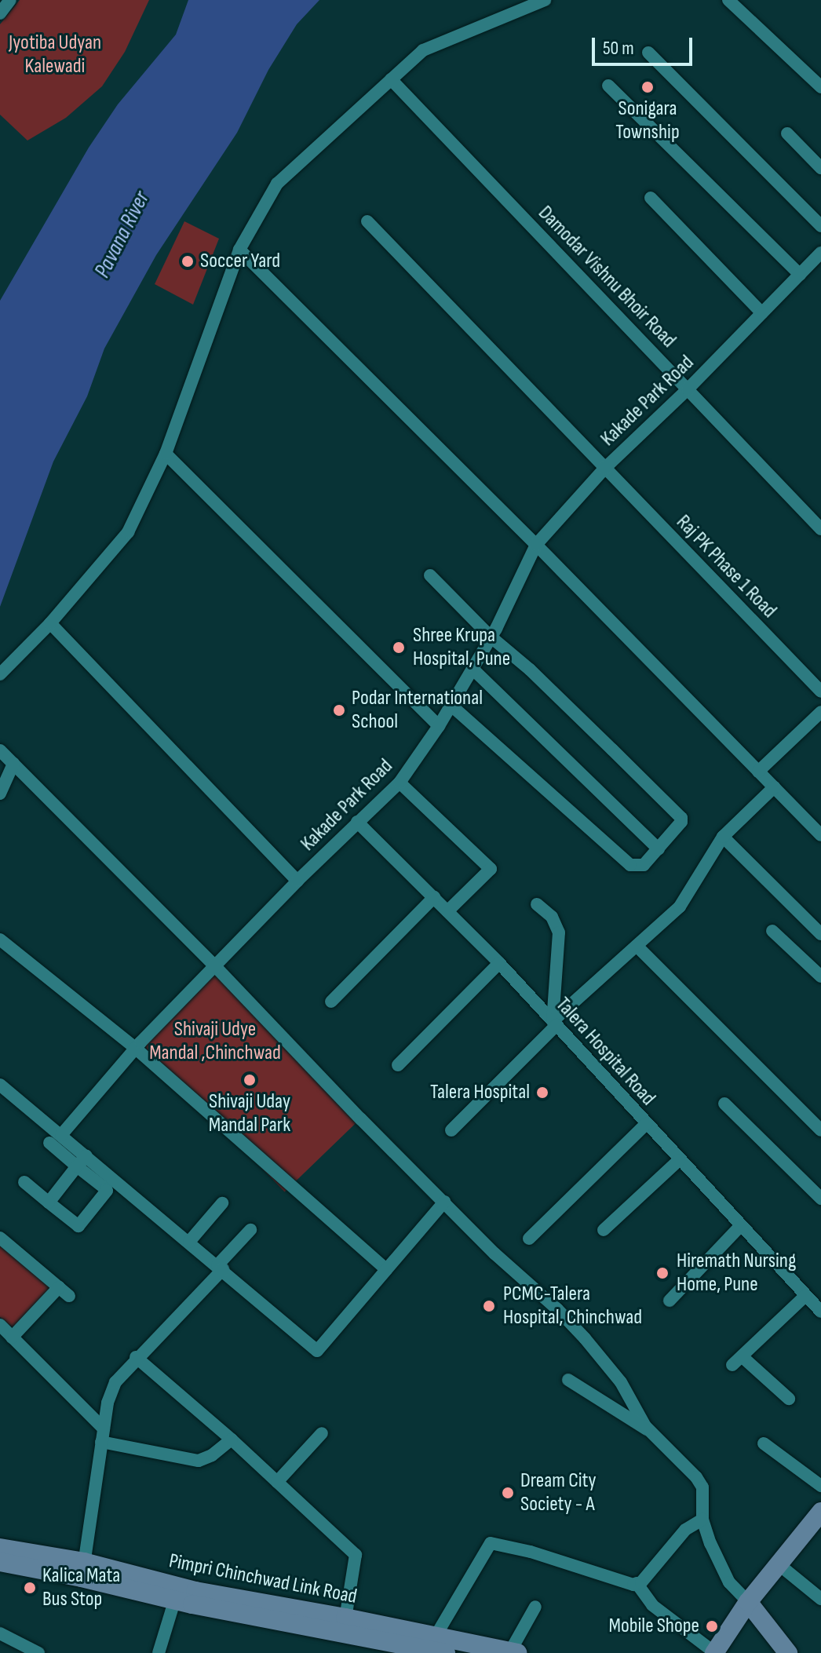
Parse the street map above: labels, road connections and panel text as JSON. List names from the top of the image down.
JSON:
{
  "streets": {
    "main road": ["Pimpri Chinchwad Link Road"],
    "street": [
      "Damodar Vishnu Bhoir Road",
      "Kakade Park Road",
      "Raj PK Phase 1 Road",
      "Talera Hospital Road"
    ]
  },
  "crossings": [
    ["Damodar Vishnu Bhoir Road", "Kakade Park Road"],
    ["Kakade Park Road", "Raj PK Phase 1 Road"],
    ["Kakade Park Road", "Talera Hospital Road"]
  ],
  "water": ["Pavana River"],
  "parks": ["Jyotiba Udyan Kalewadi", "Shivaji Udye Mandal ,Chinchwad"],
  "places": [
    "Sonigara Township",
    "Soccer Yard",
    "Shree Krupa Hospital, Pune",
    "Podar International School",
    "Shivaji Uday Mandal Park",
    "Talera Hospital",
    "Hiremath Nursing Home, Pune",
    "PCMC-Talera Hospital, Chinchwad",
    "Dream City Society - A",
    "Kalica Mata Bus Stop",
    "Mobile Shope"
  ],
  "scale_bar": "50 m"
}
